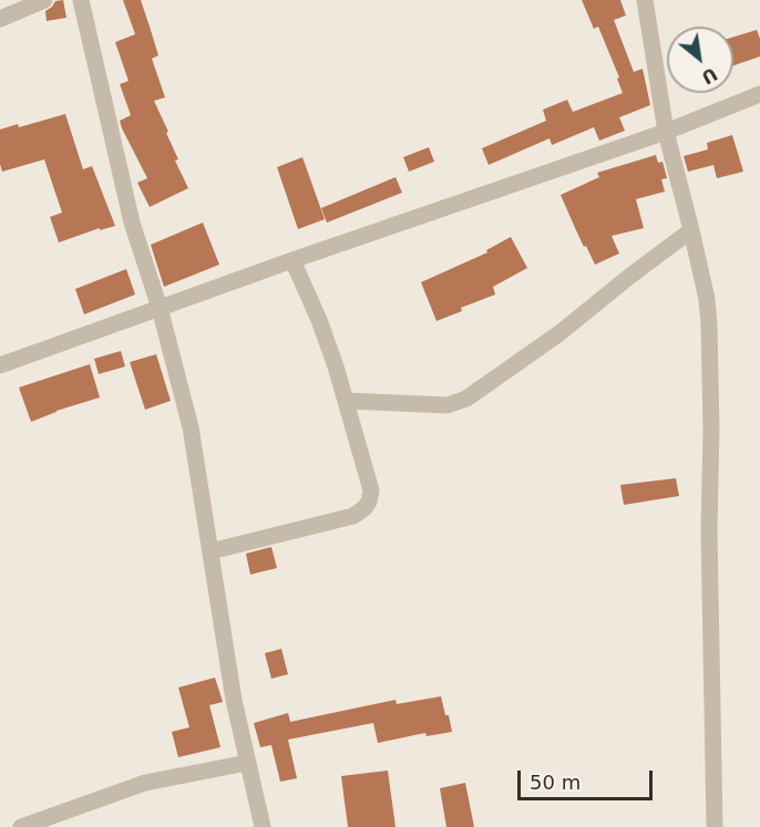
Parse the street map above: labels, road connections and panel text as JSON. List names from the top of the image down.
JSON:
{
  "scale_bar": "50 m",
  "north": "bottom right"
}
